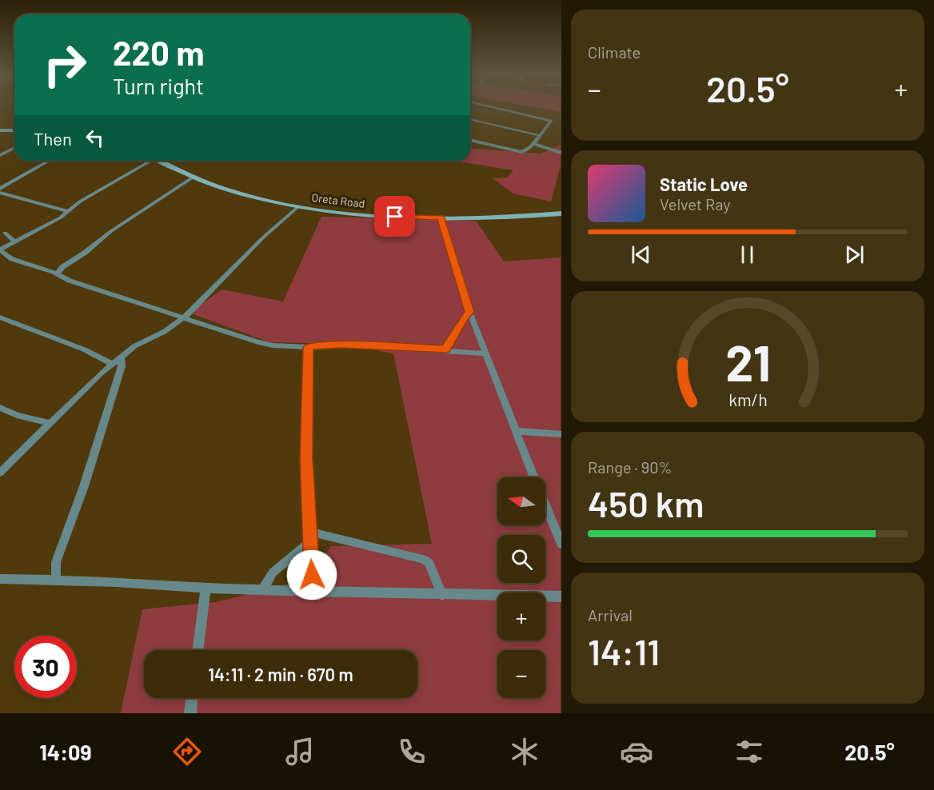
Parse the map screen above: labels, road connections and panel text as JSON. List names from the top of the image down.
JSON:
{
  "streets": {
    "street": ["Oreta Road"]
  },
  "north": "left",
  "page": {
    "tile": [
      "Climate",
      ["Range · 90%", "450 km"],
      ["Arrival", "14:11"]
    ],
    "turn": ["220 m", "Turn right"],
    "heat": ["−", "20.5°", "+"],
    "then": "Then",
    "song": ["Static Love", "Velvet Ray"],
    "map_buttons": ["+", "−"],
    "limit": "30",
    "trip": "14:11 · 2 min · 670 m",
    "tabs": ["14:09", "20.5°"],
    "gauge": ["21", "km/h"]
  }
}
